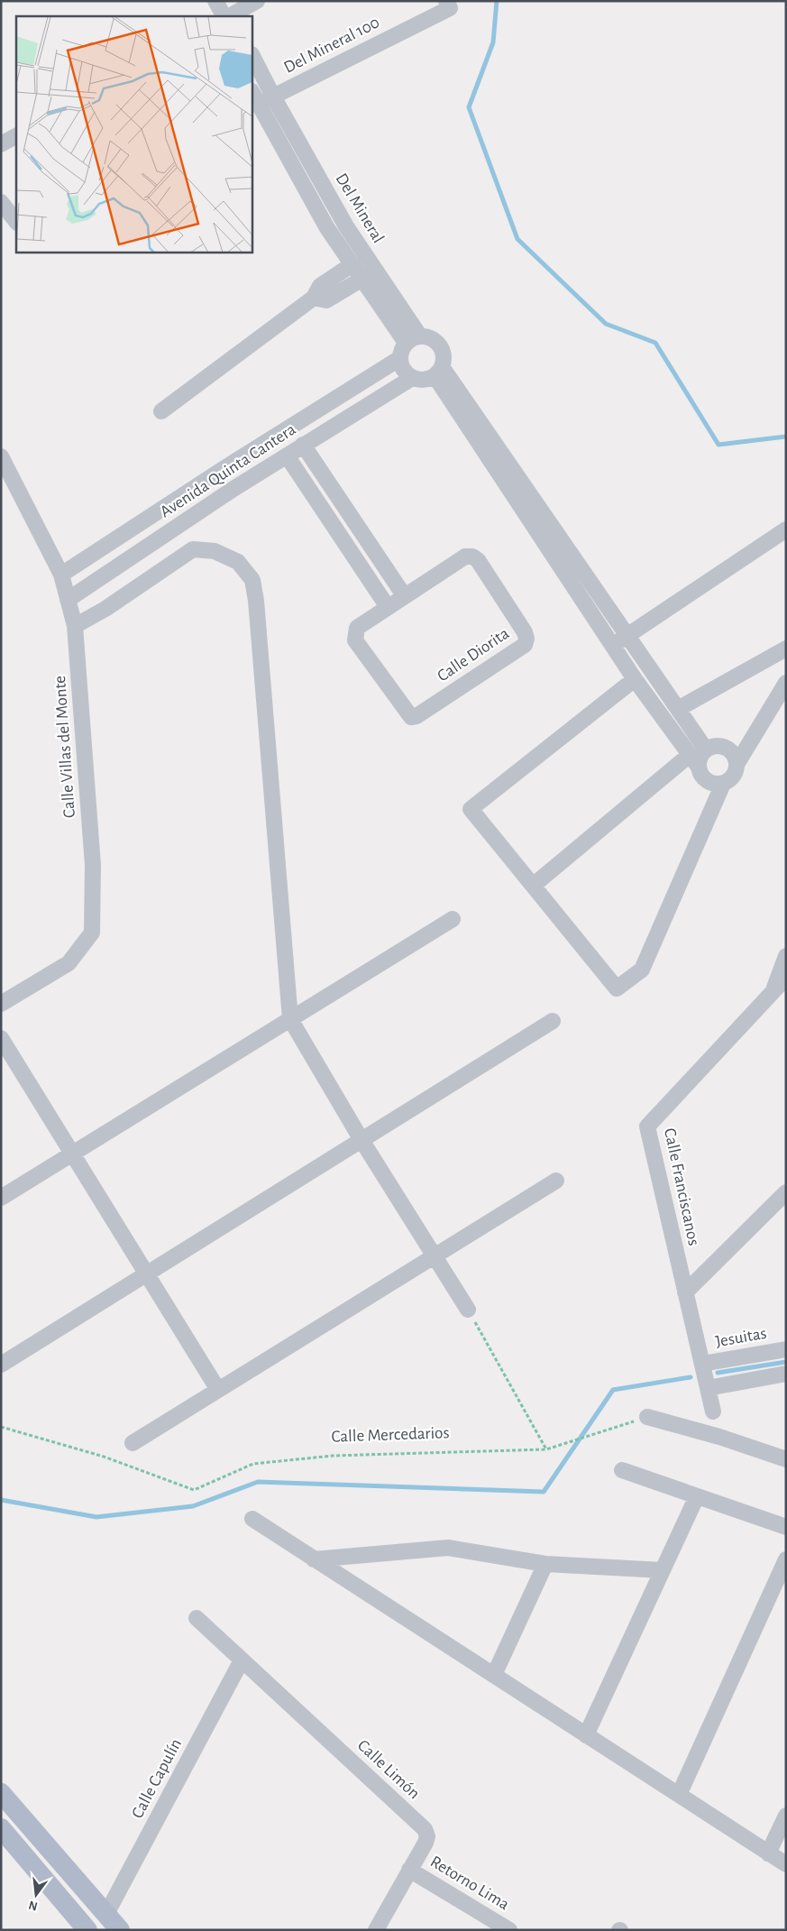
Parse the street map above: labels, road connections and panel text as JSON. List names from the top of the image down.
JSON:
{
  "streets": {
    "street": [
      "Del Mineral 100",
      "Del Mineral",
      "Avenida Quinta Cantera",
      "Calle Diorita",
      "Calle Villas del Monte",
      "Calle Franciscanos",
      "Jesuitas",
      "Calle Limón",
      "Calle Capulín",
      "Retorno Lima"
    ],
    "path": ["Calle Mercedarios"]
  },
  "crossings": [
    ["Del Mineral 100", "Del Mineral"],
    ["Del Mineral", "Avenida Quinta Cantera"],
    ["Avenida Quinta Cantera", "Calle Villas del Monte"],
    ["Calle Franciscanos", "Jesuitas"],
    ["Calle Limón", "Calle Capulín"],
    ["Calle Limón", "Retorno Lima"]
  ],
  "north": "bottom"
}
